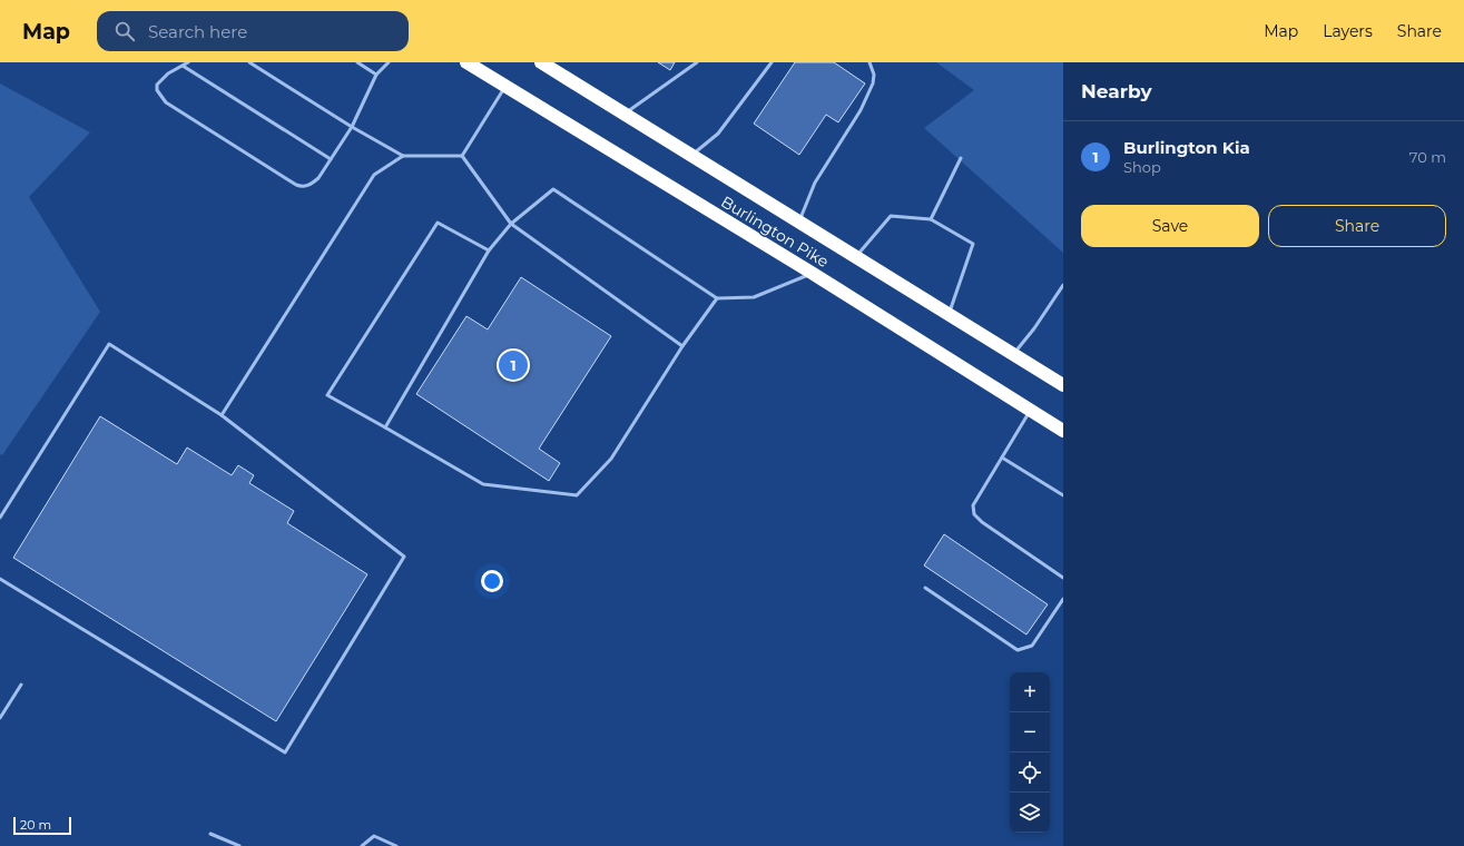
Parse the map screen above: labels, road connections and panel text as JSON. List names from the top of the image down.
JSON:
{
  "streets": {
    "highway": ["Burlington Pike"]
  },
  "scale_bar": "20 m",
  "page": {
    "header": "Map",
    "search": "Search here",
    "nav": ["Map", "Layers", "Share"],
    "heading": "Nearby",
    "list": [
      {
        "mark": "1",
        "name": "Burlington Kia",
        "note": "Shop",
        "value": "70 m"
      }
    ],
    "buttons": ["Save", "Share"],
    "pins": "1",
    "map_buttons": ["+", "−"],
    "scale": "20 m"
  }
}
